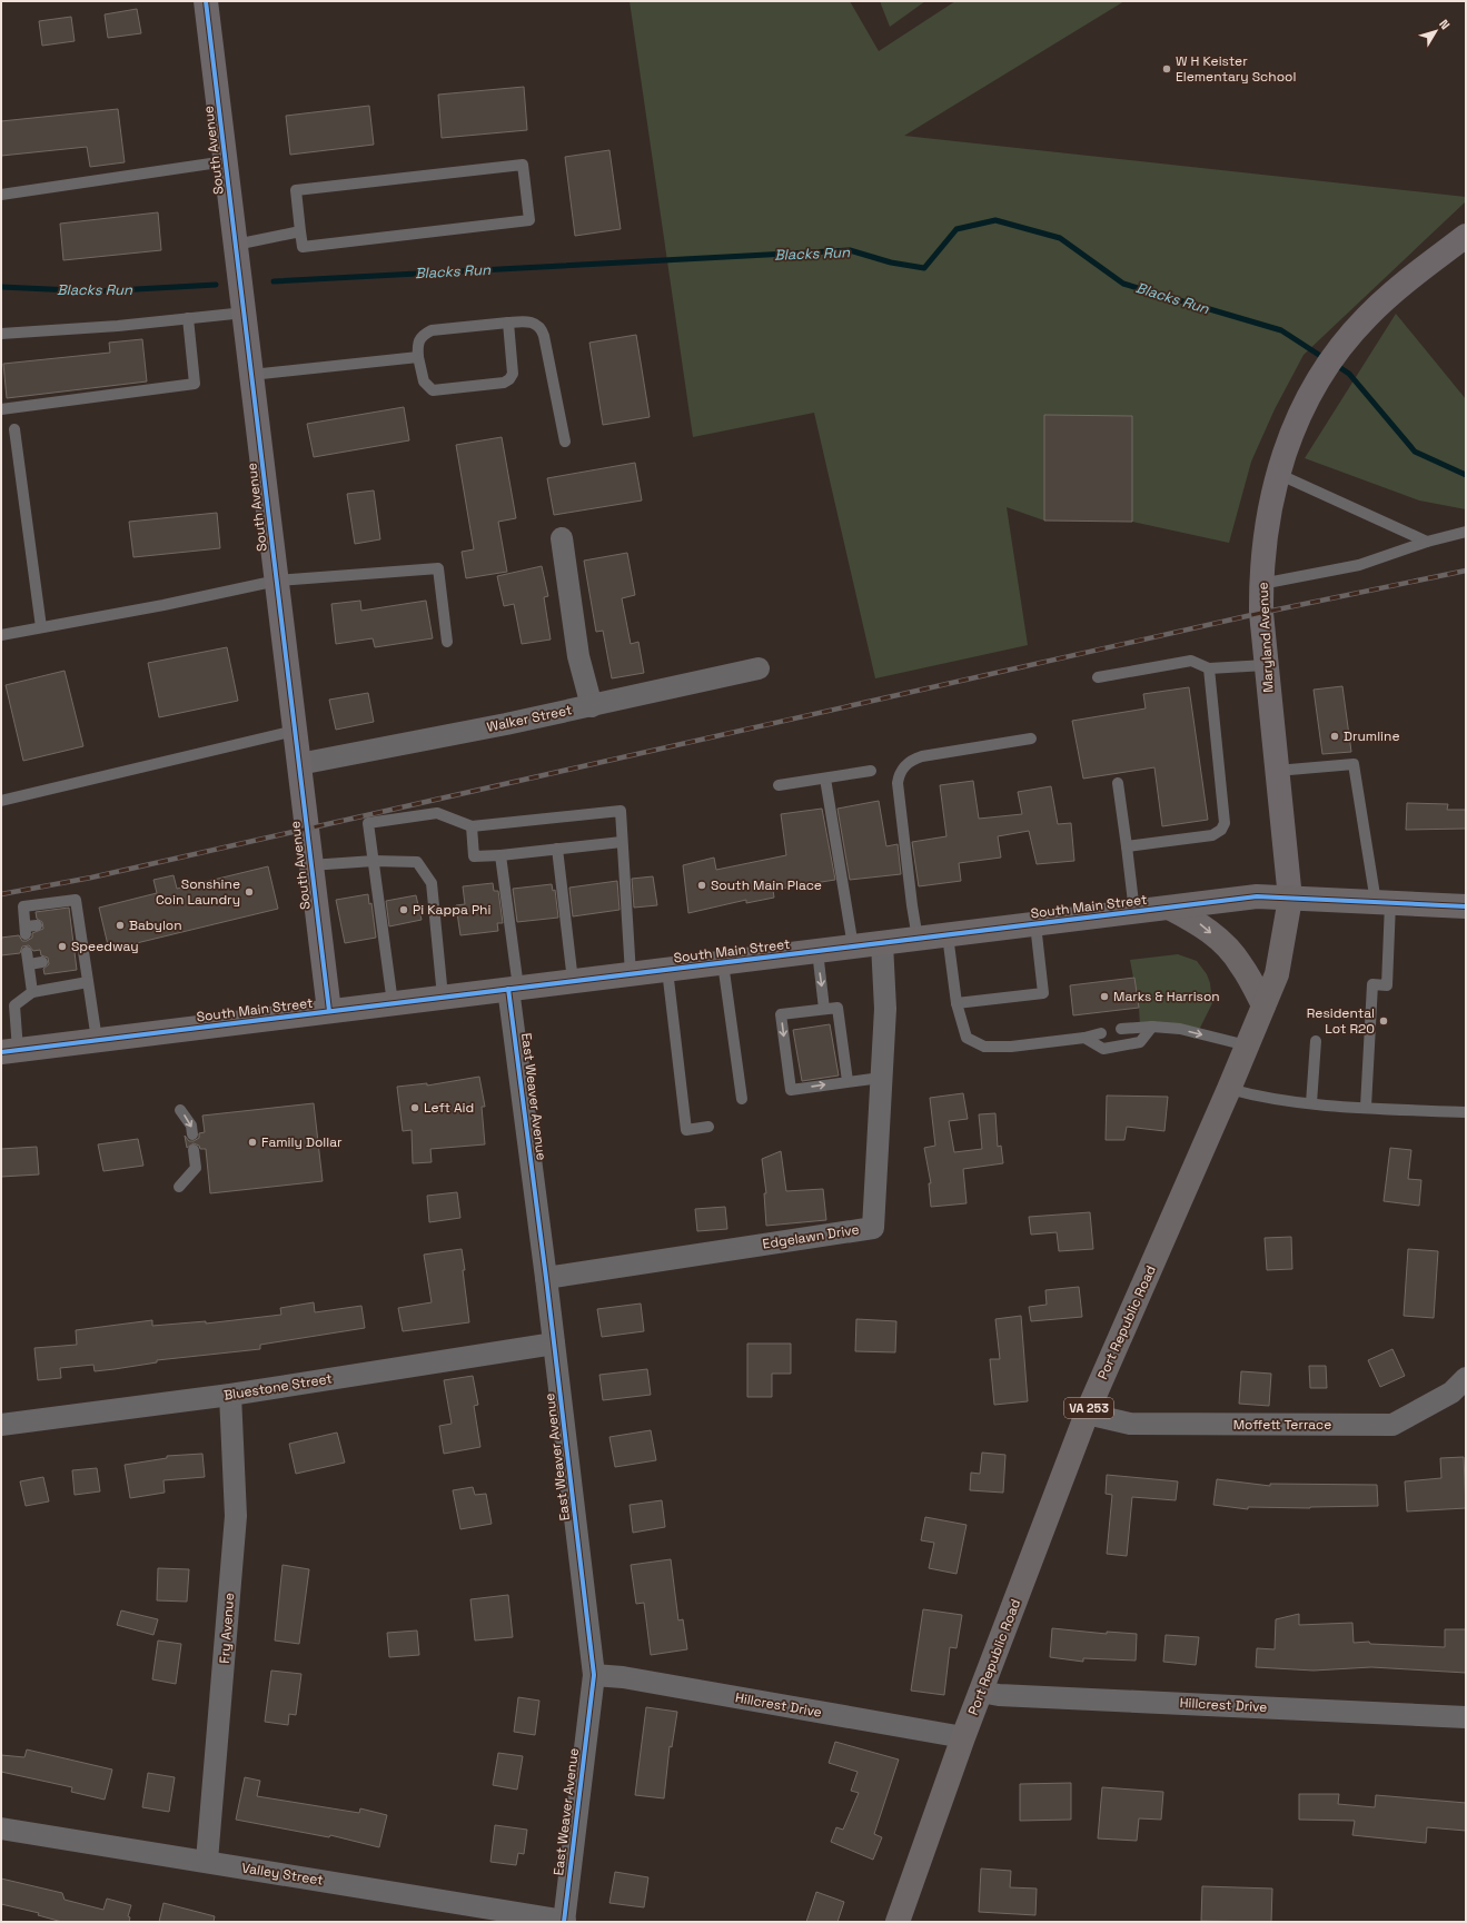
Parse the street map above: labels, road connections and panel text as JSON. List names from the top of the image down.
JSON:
{
  "streets": {
    "main road": ["South Main Street", "Port Republic Road", "VA 253"],
    "street": [
      "South Avenue",
      "Maryland Avenue",
      "Walker Street",
      "East Weaver Avenue",
      "Edgelawn Drive",
      "Bluestone Street",
      "Moffett Terrace",
      "Fry Avenue",
      "Hillcrest Drive",
      "Valley Street"
    ]
  },
  "crossings": [
    ["South Avenue", "Walker Street"],
    ["South Avenue", "South Main Street"],
    ["Maryland Avenue", "South Main Street"],
    ["Maryland Avenue", "Port Republic Road"],
    ["South Main Street", "East Weaver Avenue"],
    ["South Main Street", "Edgelawn Drive"],
    ["South Main Street", "Port Republic Road"],
    ["East Weaver Avenue", "Edgelawn Drive"],
    ["East Weaver Avenue", "Bluestone Street"],
    ["East Weaver Avenue", "Hillcrest Drive"],
    ["East Weaver Avenue", "Valley Street"],
    ["Port Republic Road", "Moffett Terrace"],
    ["Port Republic Road", "Hillcrest Drive"],
    ["Bluestone Street", "Fry Avenue"],
    ["Fry Avenue", "Valley Street"]
  ],
  "water": ["Blacks Run"],
  "places": [
    "W H Keister Elementary School",
    "Drumline",
    "South Main Place",
    "Sonshine Coin Laundry",
    "Pi Kappa Phi",
    "Babylon",
    "Speedway",
    "Marks & Harrison",
    "Residental Lot R20",
    "Left Aid",
    "Family Dollar"
  ],
  "north": "top right"
}
